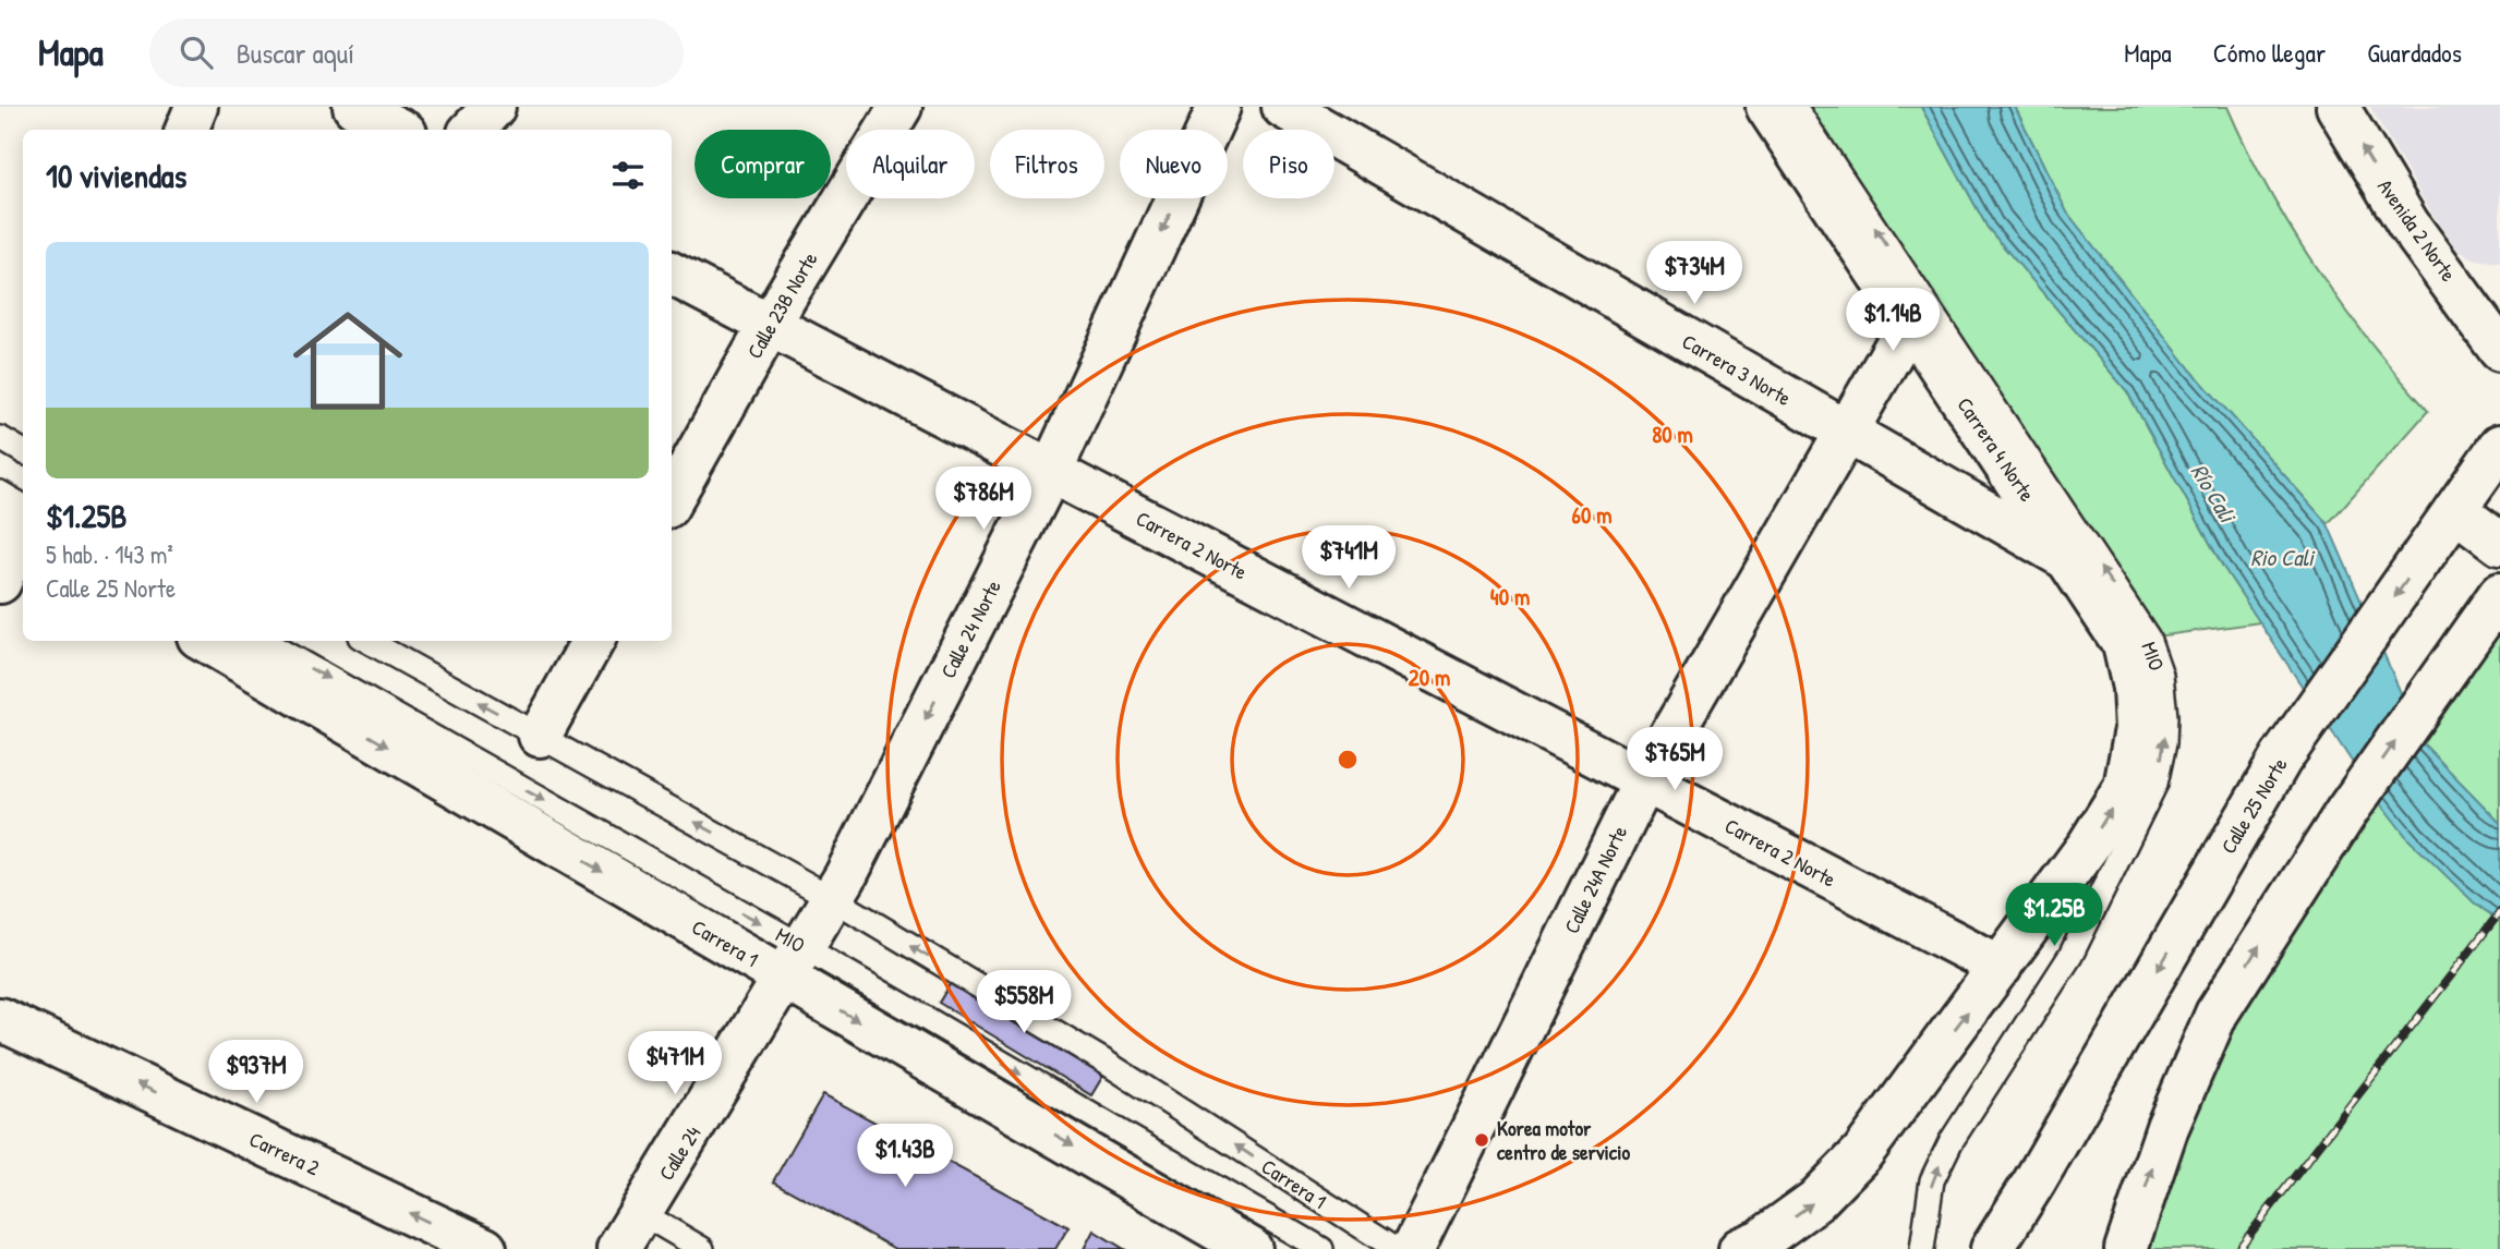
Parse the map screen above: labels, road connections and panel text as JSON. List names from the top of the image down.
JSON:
{
  "streets": {
    "street": [
      "Avenida 2 Norte",
      "Calle 23B Norte",
      "Carrera 3 Norte",
      "Carrera 4 Norte",
      "Carrera 2 Norte",
      "Calle 24 Norte",
      "Calle 25 Norte",
      "Calle 24A Norte",
      "Carrera 1",
      "Carrera 2",
      "Calle 24"
    ],
    "lane": ["MIO"]
  },
  "crossings": [
    ["Calle 23B Norte", "Carrera 2 Norte"],
    ["Carrera 3 Norte", "Carrera 4 Norte"],
    ["Carrera 3 Norte", "Calle 24A Norte"],
    ["Carrera 4 Norte", "Calle 24A Norte"],
    ["Carrera 2 Norte", "Calle 24 Norte"],
    ["Carrera 2 Norte", "Calle 24A Norte"],
    ["Calle 24 Norte", "MIO"],
    ["Calle 24 Norte", "Carrera 1"],
    ["Calle 24 Norte", "Calle 24"],
    ["MIO", "Carrera 1"],
    ["MIO", "Calle 24"],
    ["Carrera 1", "Calle 24"]
  ],
  "one_way": ["Avenida 2 Norte", "Calle 24 Norte", "Carrera 2"],
  "water": ["Río Cali", "Rio Cali"],
  "places": ["Korea motor centro de servicio"],
  "page": {
    "header": "Mapa",
    "search": "Buscar aquí",
    "nav": ["Mapa", "Cómo llegar", "Guardados"],
    "chip": [
      "Comprar",
      "Alquilar",
      "Filtros",
      "Nuevo",
      "Piso"
    ],
    "heading": "10 viviendas",
    "list": [
      {
        "name": "$1.25B",
        "note": "5 hab. · 143 m² · Calle 25 Norte"
      }
    ],
    "price": [
      "$734M",
      "$1.14B",
      "$786M",
      "$741M",
      "$765M",
      "$1.25B",
      "$558M",
      "$471M",
      "$937M",
      "$1.43B"
    ]
  },
  "rings": [
    "80 m",
    "60 m",
    "40 m",
    "20 m"
  ]
}
